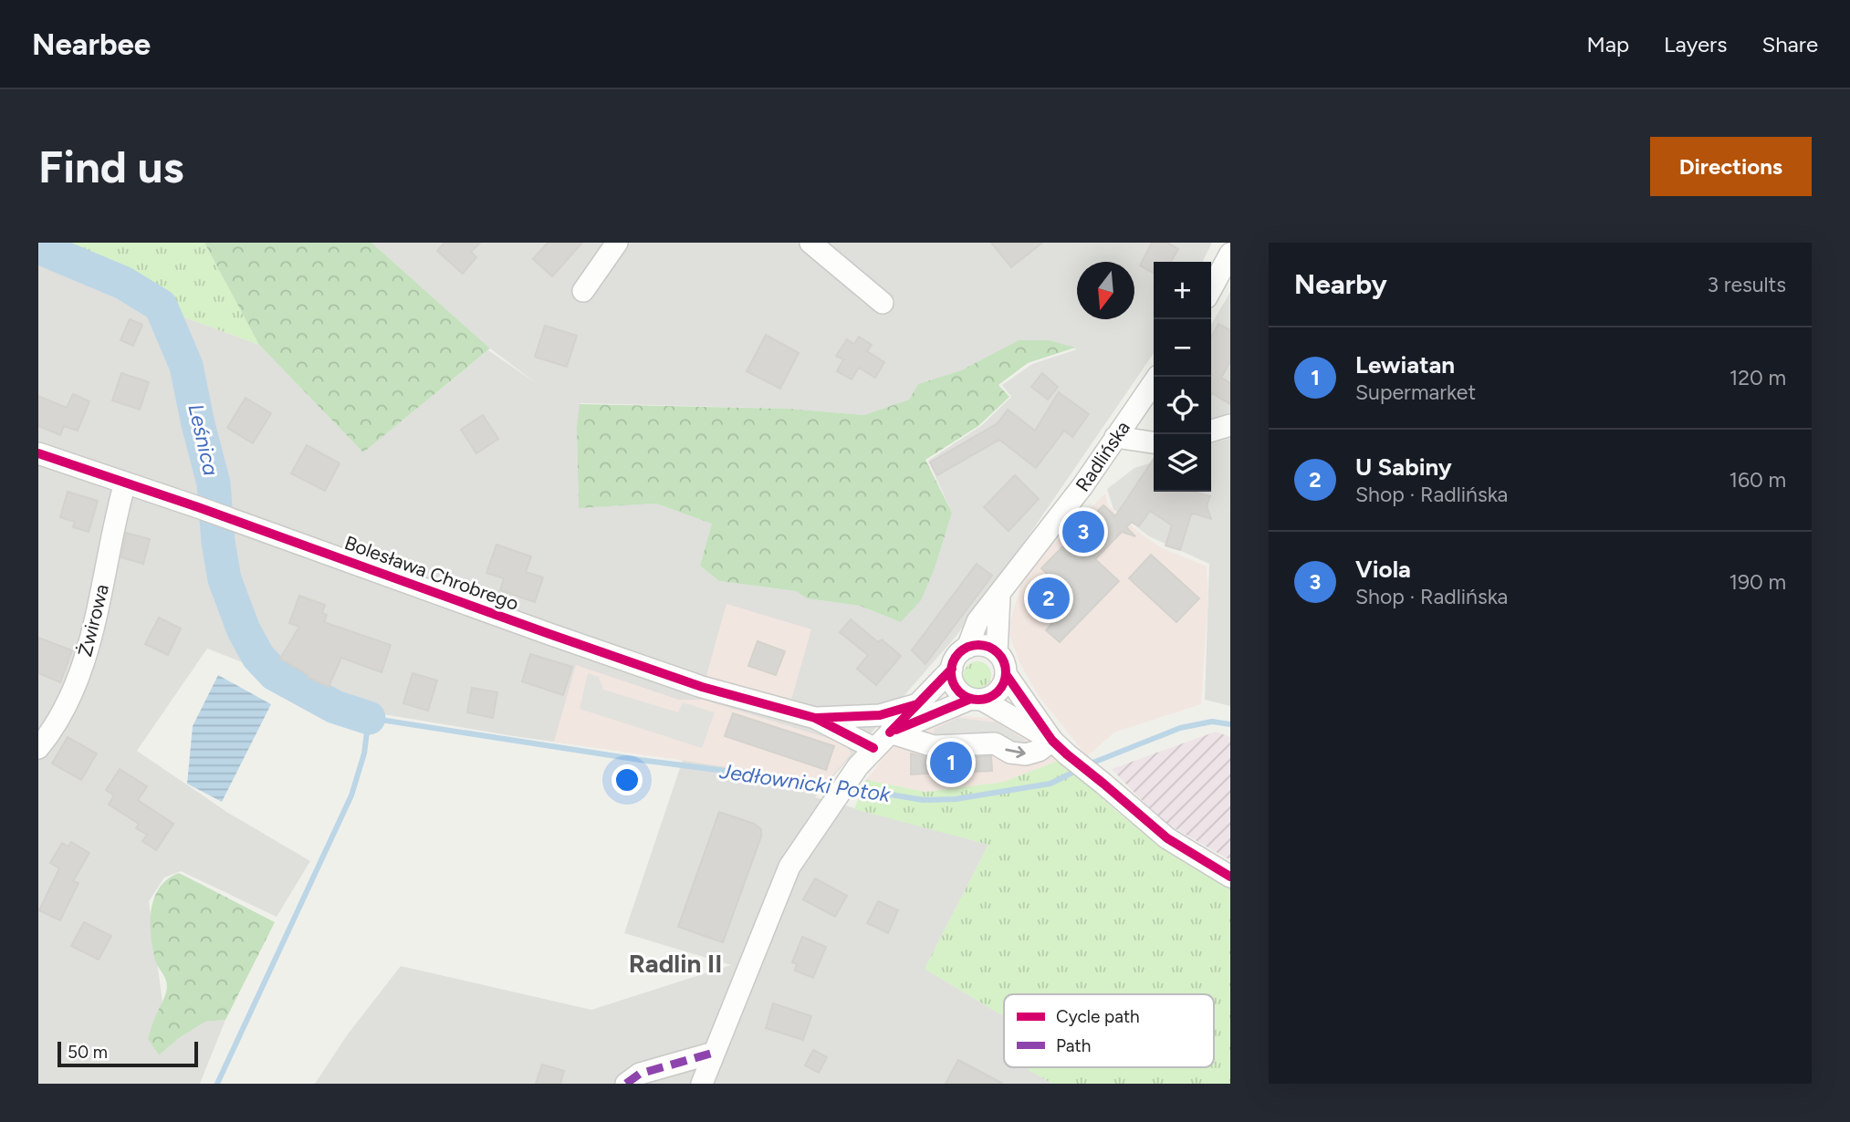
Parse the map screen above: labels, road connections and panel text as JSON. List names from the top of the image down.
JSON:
{
  "streets": {
    "street": ["Radlińska", "Bolesława Chrobrego", "Żwirowa"]
  },
  "crossings": [
    ["Bolesława Chrobrego", "Żwirowa"]
  ],
  "districts": ["Radlin II"],
  "water": ["Leśnica", "Jedłownicki Potok"],
  "legend": ["Cycle path", "Path"],
  "scale_bar": "50 m",
  "north": "bottom",
  "page": {
    "header": "Nearbee",
    "nav": ["Map", "Layers", "Share"],
    "buttons": "Directions",
    "title": "Find us",
    "heading": ["Nearby", "3 results"],
    "map_buttons": ["+", "−"],
    "list": [
      {
        "mark": "1",
        "name": "Lewiatan",
        "note": "Supermarket",
        "value": "120 m"
      },
      {
        "mark": "2",
        "name": "U Sabiny",
        "note": "Shop · Radlińska",
        "value": "160 m"
      },
      {
        "mark": "3",
        "name": "Viola",
        "note": "Shop · Radlińska",
        "value": "190 m"
      }
    ],
    "pins": ["3", "2", "1"],
    "scale": "50 m"
  }
}
